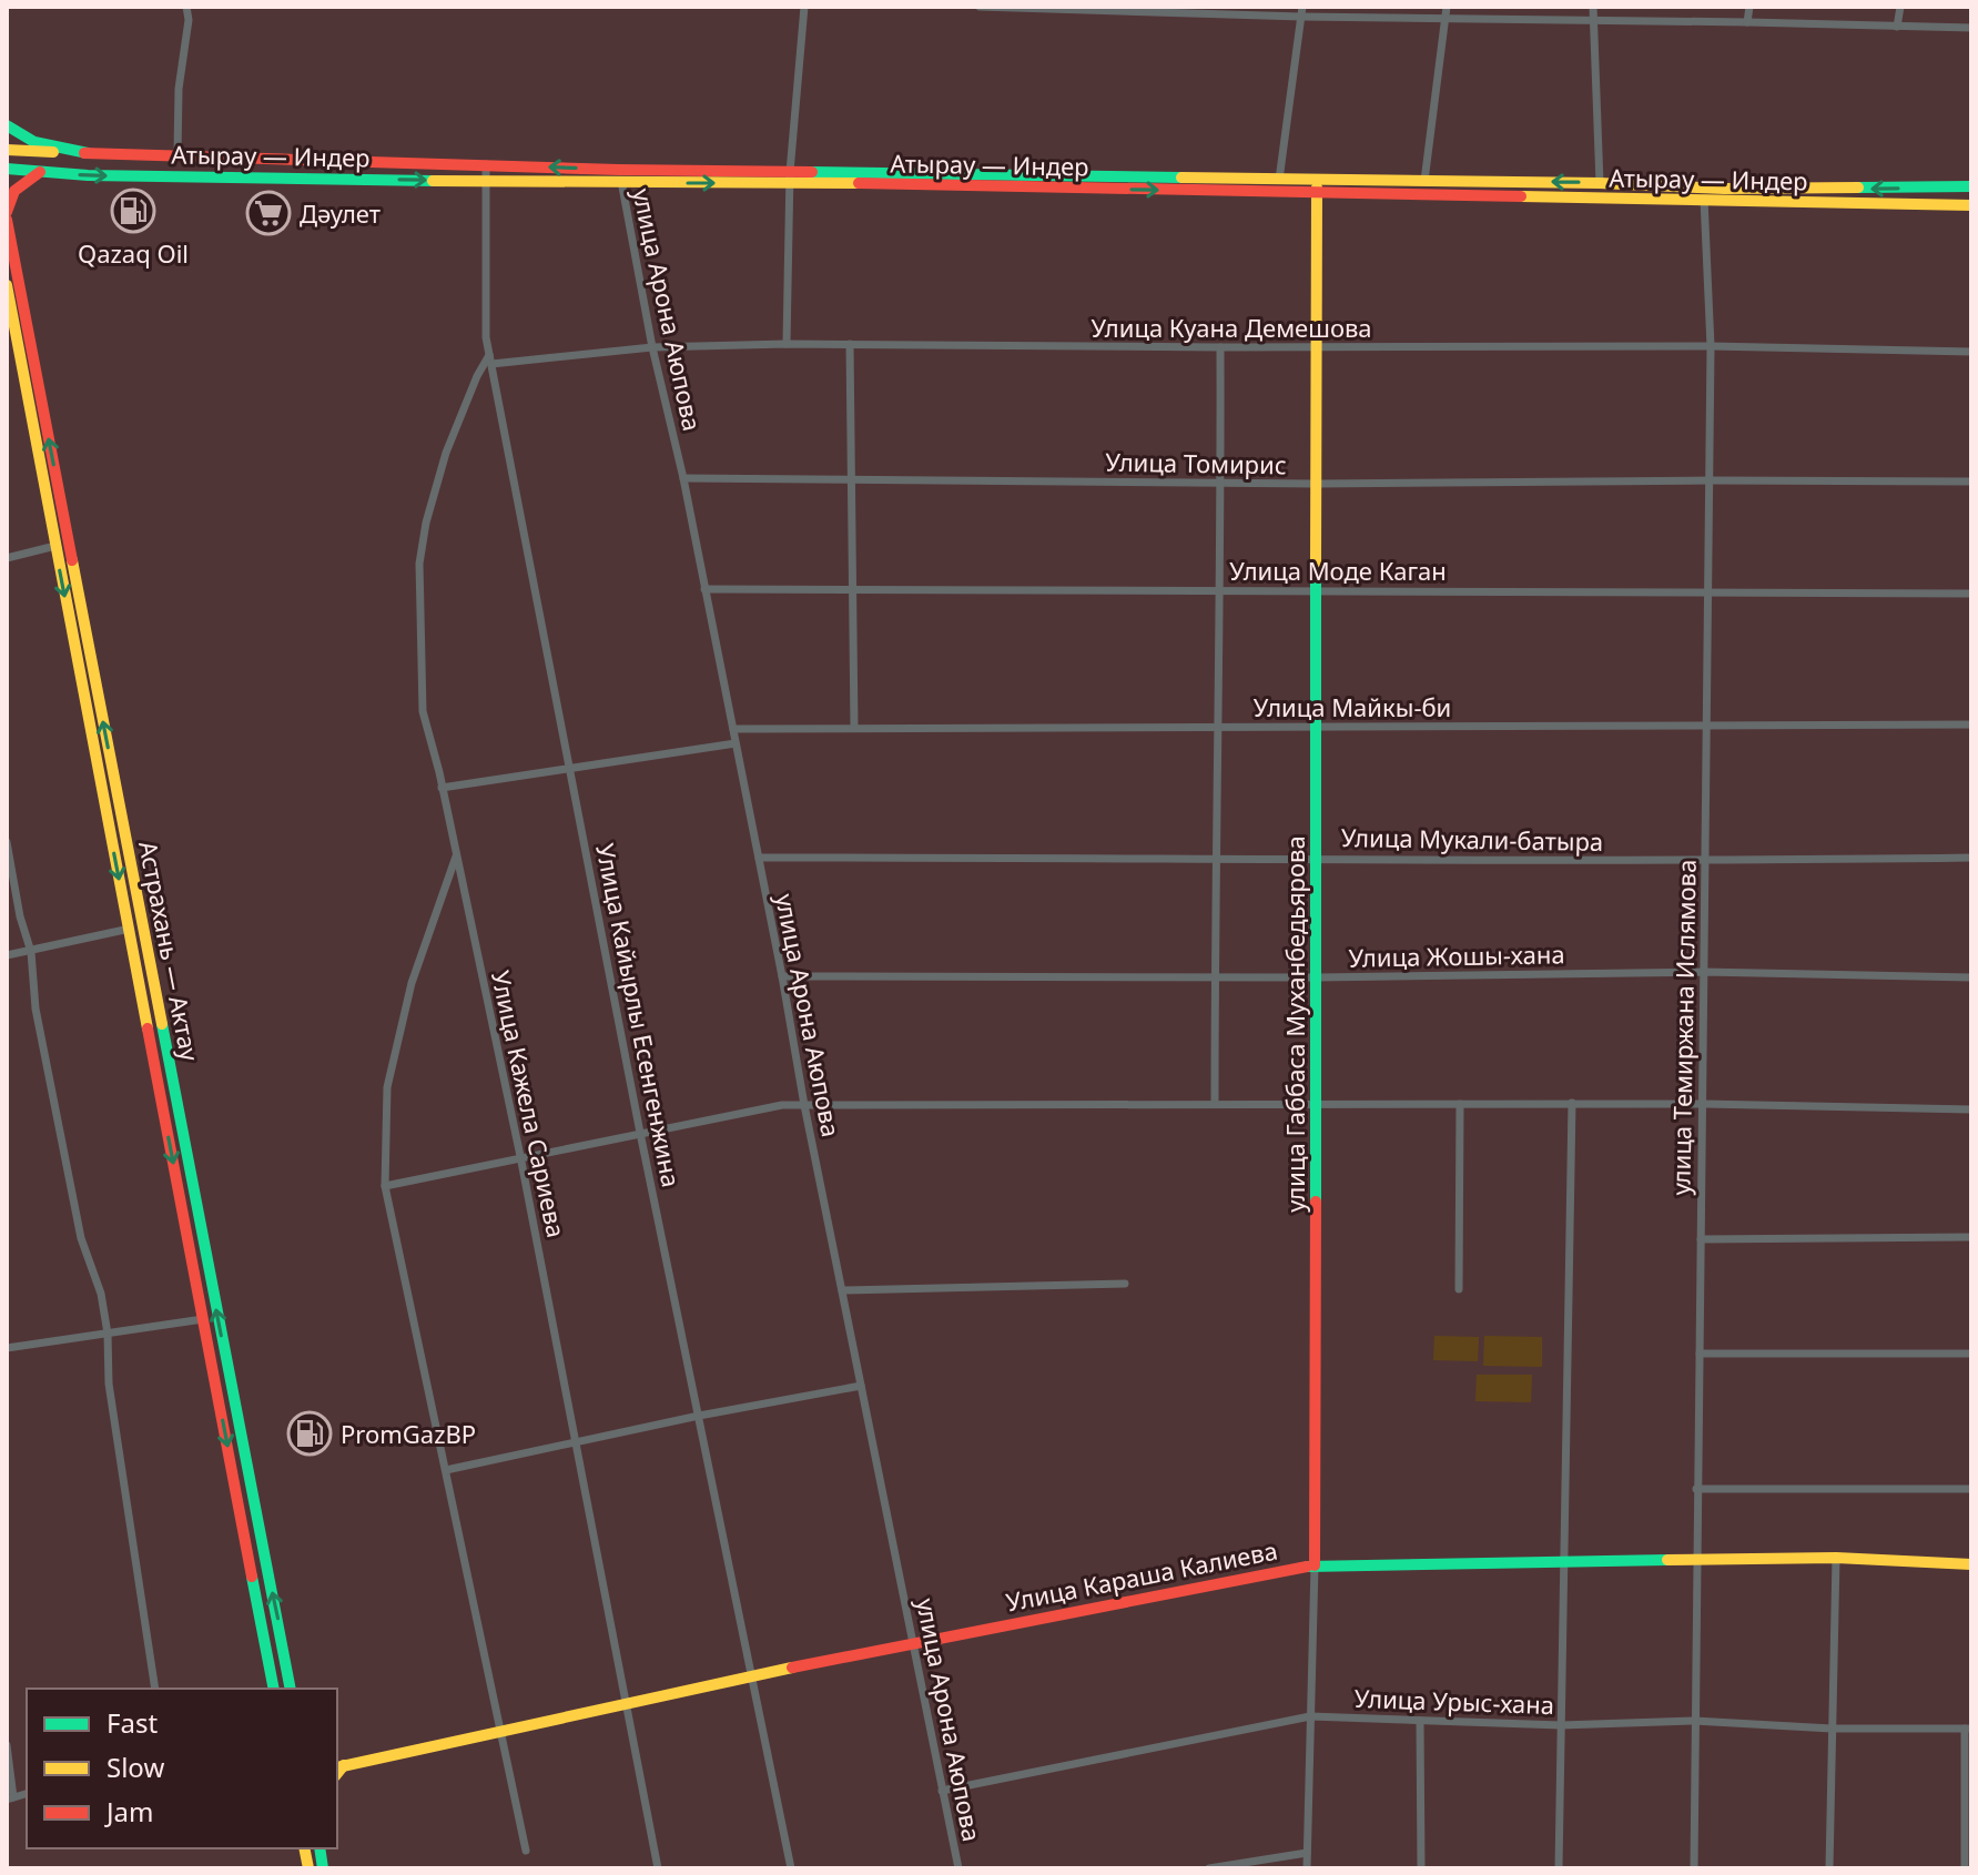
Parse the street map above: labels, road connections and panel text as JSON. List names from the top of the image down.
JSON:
{
  "streets": {
    "main road": [
      "Атырау — Индер",
      "Астрахань — Актау",
      "улица Габбаса Муханбедьярова",
      "Улица Караша Калиева"
    ],
    "street": [
      "улица Арона Аюпова",
      "Улица Куана Демешова",
      "Улица Томирис",
      "Улица Моде Каган",
      "Улица Майкы-би",
      "Улица Мукали-батыра",
      "Улица Жошы-хана",
      "Улица Кайырлы Есенгенжина",
      "улица Темиржана Ислямова",
      "Улица Кажела Сариева",
      "Улица Урыс-хана"
    ]
  },
  "crossings": [
    ["Атырау — Индер", "улица Арона Аюпова"],
    ["Атырау — Индер", "Улица Кайырлы Есенгенжина"],
    ["Атырау — Индер", "улица Габбаса Муханбедьярова"],
    ["Атырау — Индер", "улица Темиржана Ислямова"],
    ["улица Арона Аюпова", "Улица Куана Демешова"],
    ["улица Арона Аюпова", "Улица Томирис"],
    ["улица Арона Аюпова", "Улица Моде Каган"],
    ["улица Арона Аюпова", "Улица Майкы-би"],
    ["улица Арона Аюпова", "Улица Мукали-батыра"],
    ["улица Арона Аюпова", "Улица Жошы-хана"],
    ["улица Арона Аюпова", "Улица Караша Калиева"],
    ["улица Арона Аюпова", "Улица Урыс-хана"],
    ["Улица Куана Демешова", "Улица Кайырлы Есенгенжина"],
    ["Улица Куана Демешова", "улица Габбаса Муханбедьярова"],
    ["Улица Куана Демешова", "улица Темиржана Ислямова"],
    ["Улица Куана Демешова", "Улица Кажела Сариева"],
    ["Улица Томирис", "улица Габбаса Муханбедьярова"],
    ["Улица Томирис", "улица Темиржана Ислямова"],
    ["Улица Моде Каган", "улица Габбаса Муханбедьярова"],
    ["Улица Моде Каган", "улица Темиржана Ислямова"],
    ["Улица Майкы-би", "улица Габбаса Муханбедьярова"],
    ["Улица Майкы-би", "улица Темиржана Ислямова"],
    ["Улица Мукали-батыра", "улица Габбаса Муханбедьярова"],
    ["Улица Мукали-батыра", "улица Темиржана Ислямова"],
    ["Улица Жошы-хана", "улица Габбаса Муханбедьярова"],
    ["Улица Жошы-хана", "улица Темиржана Ислямова"],
    ["Улица Кайырлы Есенгенжина", "Улица Кажела Сариева"],
    ["Улица Кайырлы Есенгенжина", "Улица Караша Калиева"],
    ["улица Габбаса Муханбедьярова", "Улица Караша Калиева"],
    ["улица Габбаса Муханбедьярова", "Улица Урыс-хана"],
    ["улица Темиржана Ислямова", "Улица Караша Калиева"],
    ["улица Темиржана Ислямова", "Улица Урыс-хана"],
    ["Улица Кажела Сариева", "Улица Караша Калиева"]
  ],
  "places": {
    "fuel station": ["Qazaq Oil", "PromGazBP"],
    "supermarket": ["Дәулет"]
  },
  "legend": ["Fast", "Slow", "Jam"]
}
